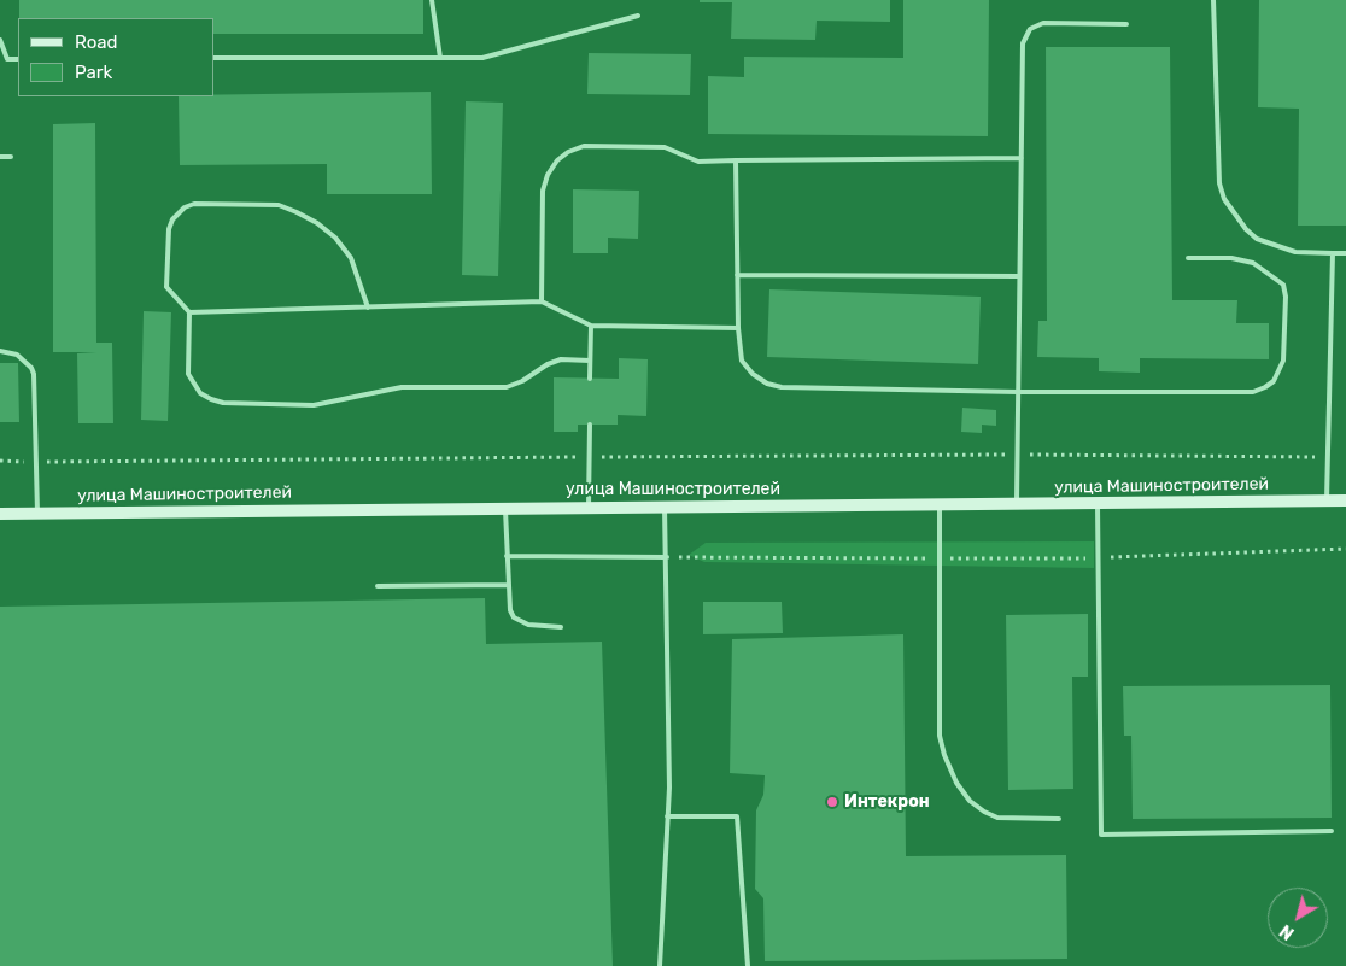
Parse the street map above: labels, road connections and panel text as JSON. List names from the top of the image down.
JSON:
{
  "streets": {
    "main road": ["улица Машиностроителей"]
  },
  "places": ["Интекрон"],
  "legend": ["Road", "Park"],
  "north": "bottom left"
}
